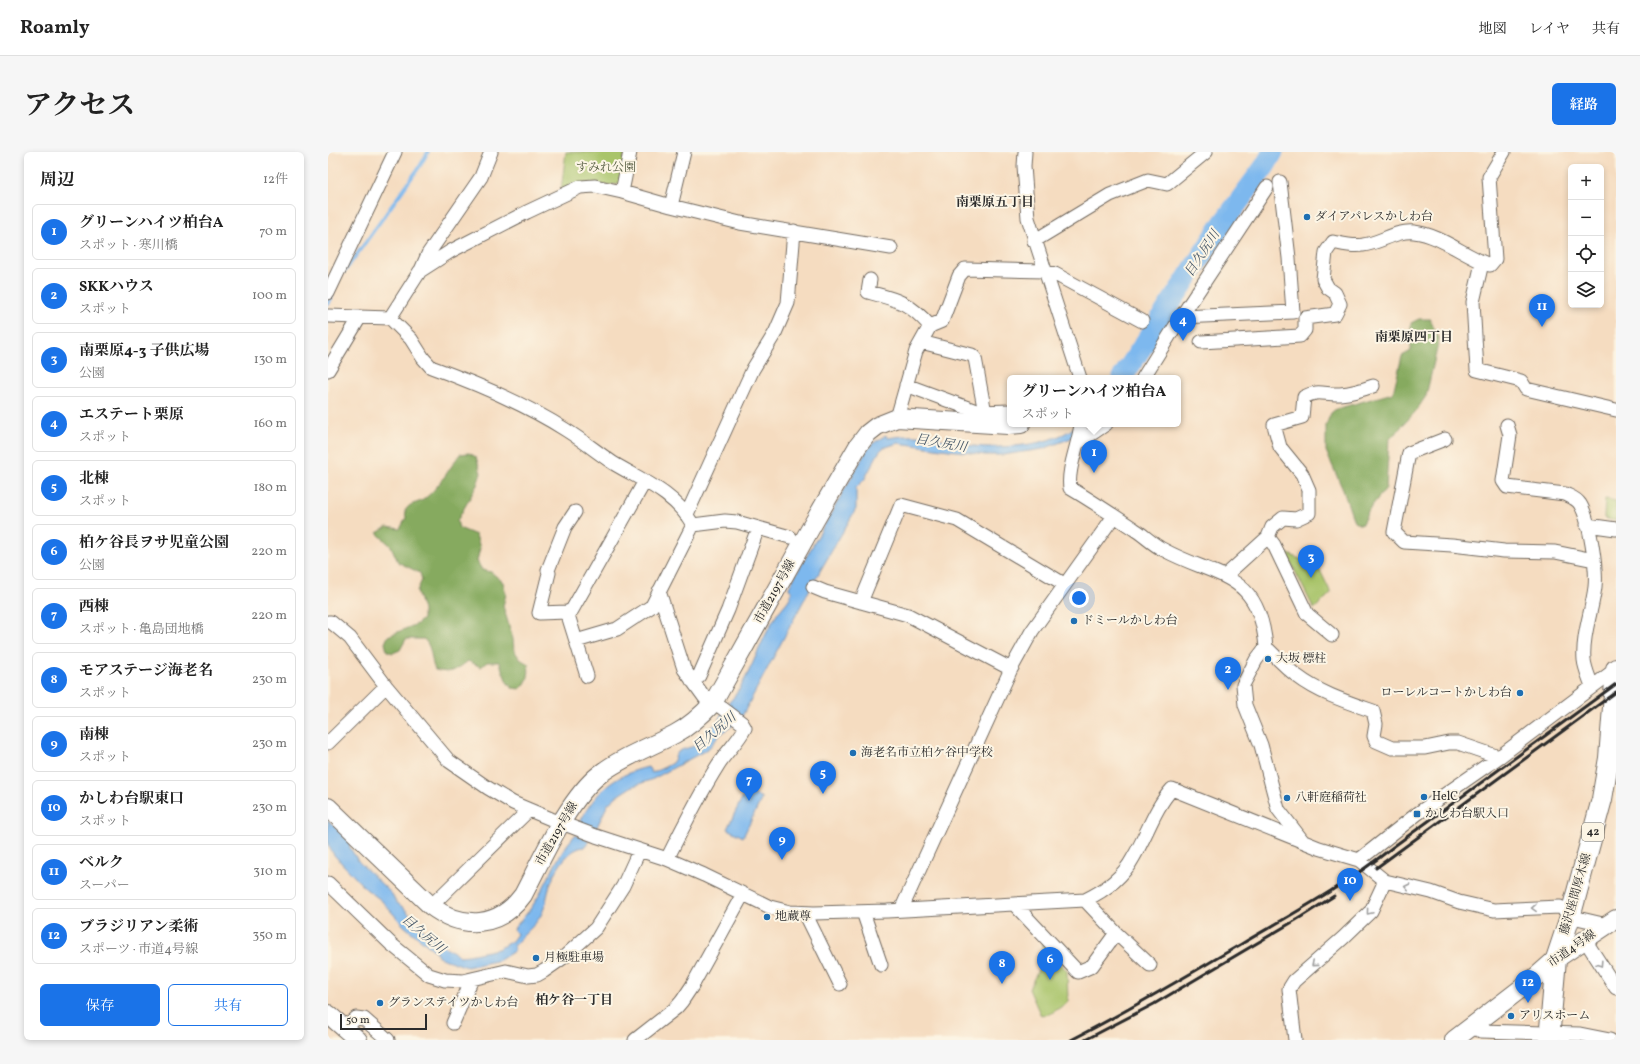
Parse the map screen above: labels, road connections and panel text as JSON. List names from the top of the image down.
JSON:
{
  "streets": {
    "main road": ["42", "藤沢座間厚木線"],
    "street": ["市道2197号線", "市道4号線"]
  },
  "crossings": [
    ["藤沢座間厚木線", "市道4号線"]
  ],
  "districts": ["南栗原五丁目", "南栗原四丁目", "柏ケ谷一丁目"],
  "water": ["目久尻川"],
  "parks": ["すみれ公園"],
  "places": {
    "other": [
      "ダイアパレスかしわ台",
      "ドミールかしわ台",
      "大坂 標柱",
      "ローレルコートかしわ台",
      "海老名市立柏ケ谷中学校",
      "HelC",
      "八軒庭稲荷社",
      "地蔵尊",
      "月極駐車場",
      "グランステイツかしわ台",
      "アリスホーム"
    ],
    "transit": ["かしわ台駅入口"]
  },
  "scale_bar": "50 m",
  "page": {
    "header": "Roamly",
    "nav": ["地図", "レイヤ", "共有"],
    "title": "アクセス",
    "buttons": [
      "経路",
      ["保存", "共有"]
    ],
    "heading": ["周辺", "12件"],
    "map_buttons": ["+", "−"],
    "list": [
      {
        "mark": "1",
        "name": "グリーンハイツ柏台A",
        "note": "スポット · 寒川橋",
        "value": "70 m"
      },
      {
        "mark": "2",
        "name": "SKKハウス",
        "note": "スポット",
        "value": "100 m"
      },
      {
        "mark": "3",
        "name": "南栗原4-3 子供広場",
        "note": "公園",
        "value": "130 m"
      },
      {
        "mark": "4",
        "name": "エステート栗原",
        "note": "スポット",
        "value": "160 m"
      },
      {
        "mark": "5",
        "name": "北棟",
        "note": "スポット",
        "value": "180 m"
      },
      {
        "mark": "6",
        "name": "柏ケ谷長ヲサ児童公園",
        "note": "公園",
        "value": "220 m"
      },
      {
        "mark": "7",
        "name": "西棟",
        "note": "スポット · 亀島団地橋",
        "value": "220 m"
      },
      {
        "mark": "8",
        "name": "モアステージ海老名",
        "note": "スポット",
        "value": "230 m"
      },
      {
        "mark": "9",
        "name": "南棟",
        "note": "スポット",
        "value": "230 m"
      },
      {
        "mark": "10",
        "name": "かしわ台駅東口",
        "note": "スポット",
        "value": "230 m"
      },
      {
        "mark": "11",
        "name": "ベルク",
        "note": "スーパー",
        "value": "310 m"
      },
      {
        "mark": "12",
        "name": "ブラジリアン柔術",
        "note": "スポーツ · 市道4号線",
        "value": "350 m"
      }
    ],
    "pins": [
      "11",
      "4",
      "1",
      "3",
      "2",
      "5",
      "7",
      "9",
      "10",
      "6",
      "8",
      "12"
    ],
    "popup": ["グリーンハイツ柏台A", "スポット"],
    "scale": "50 m"
  }
}
